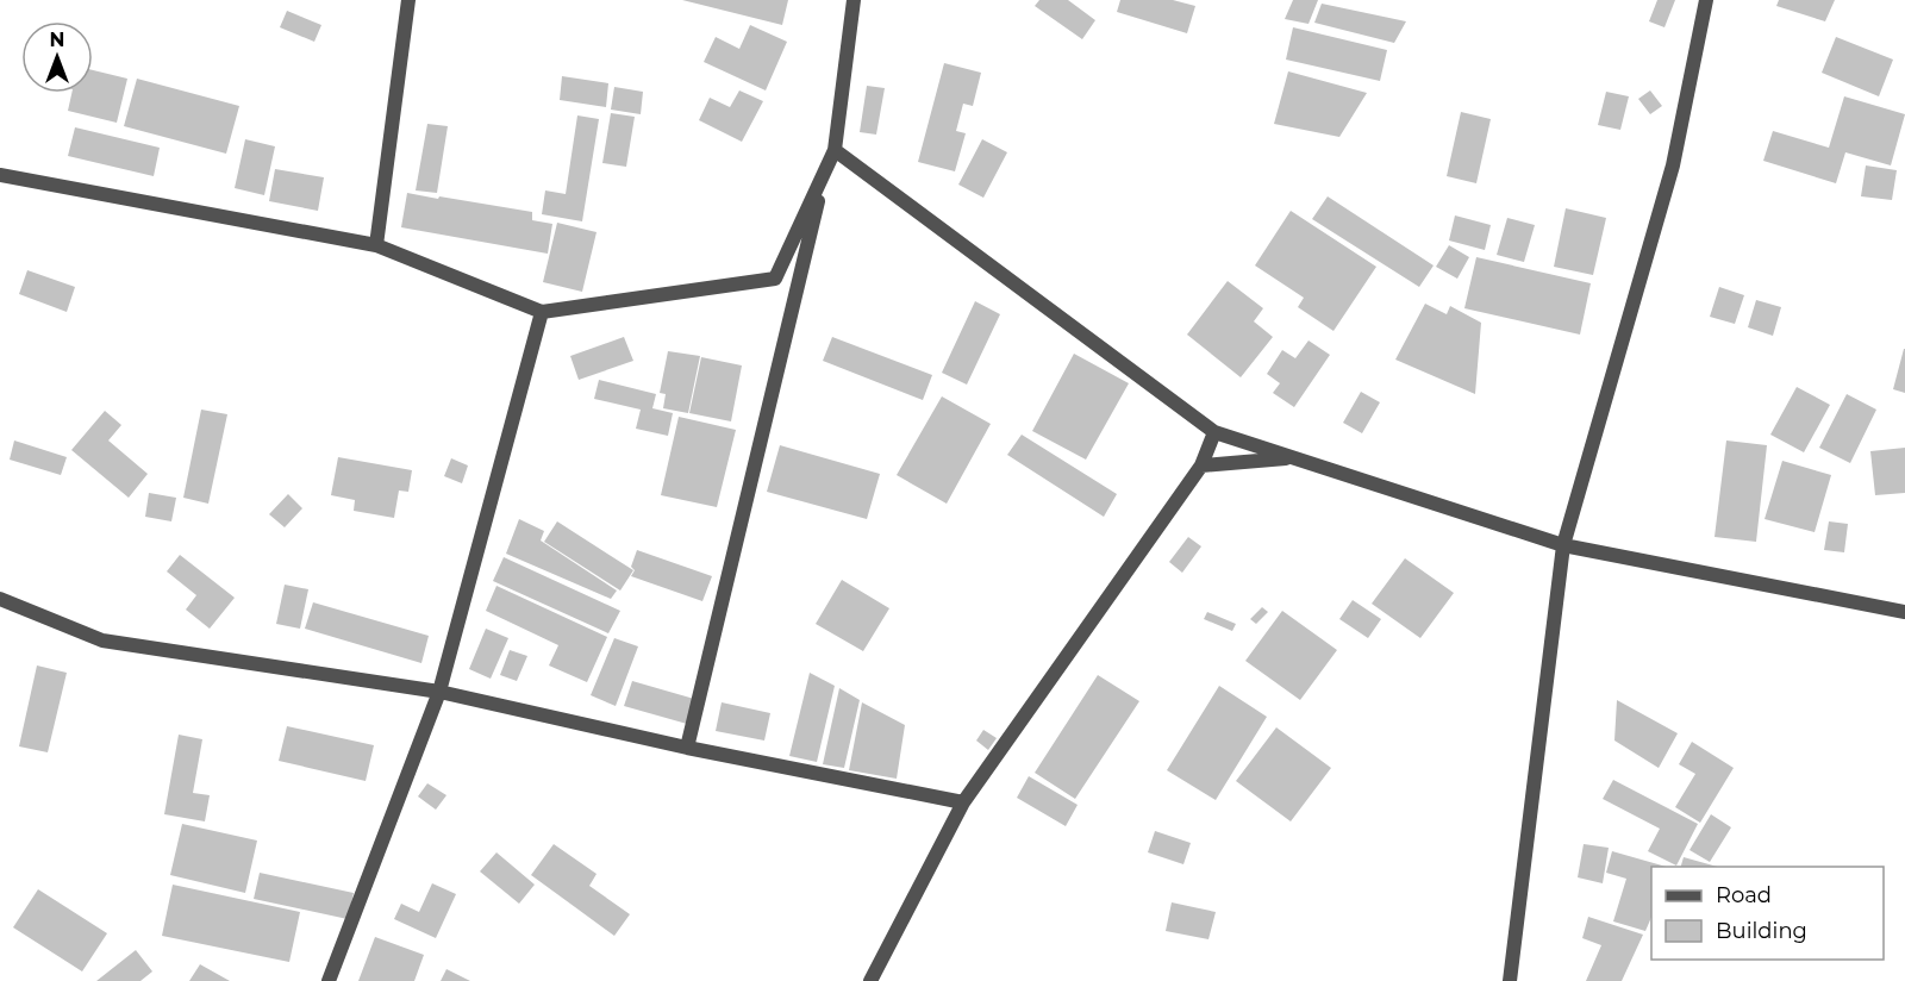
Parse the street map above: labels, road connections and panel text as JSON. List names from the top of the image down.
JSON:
{
  "legend": ["Road", "Building"],
  "north": "top"
}
